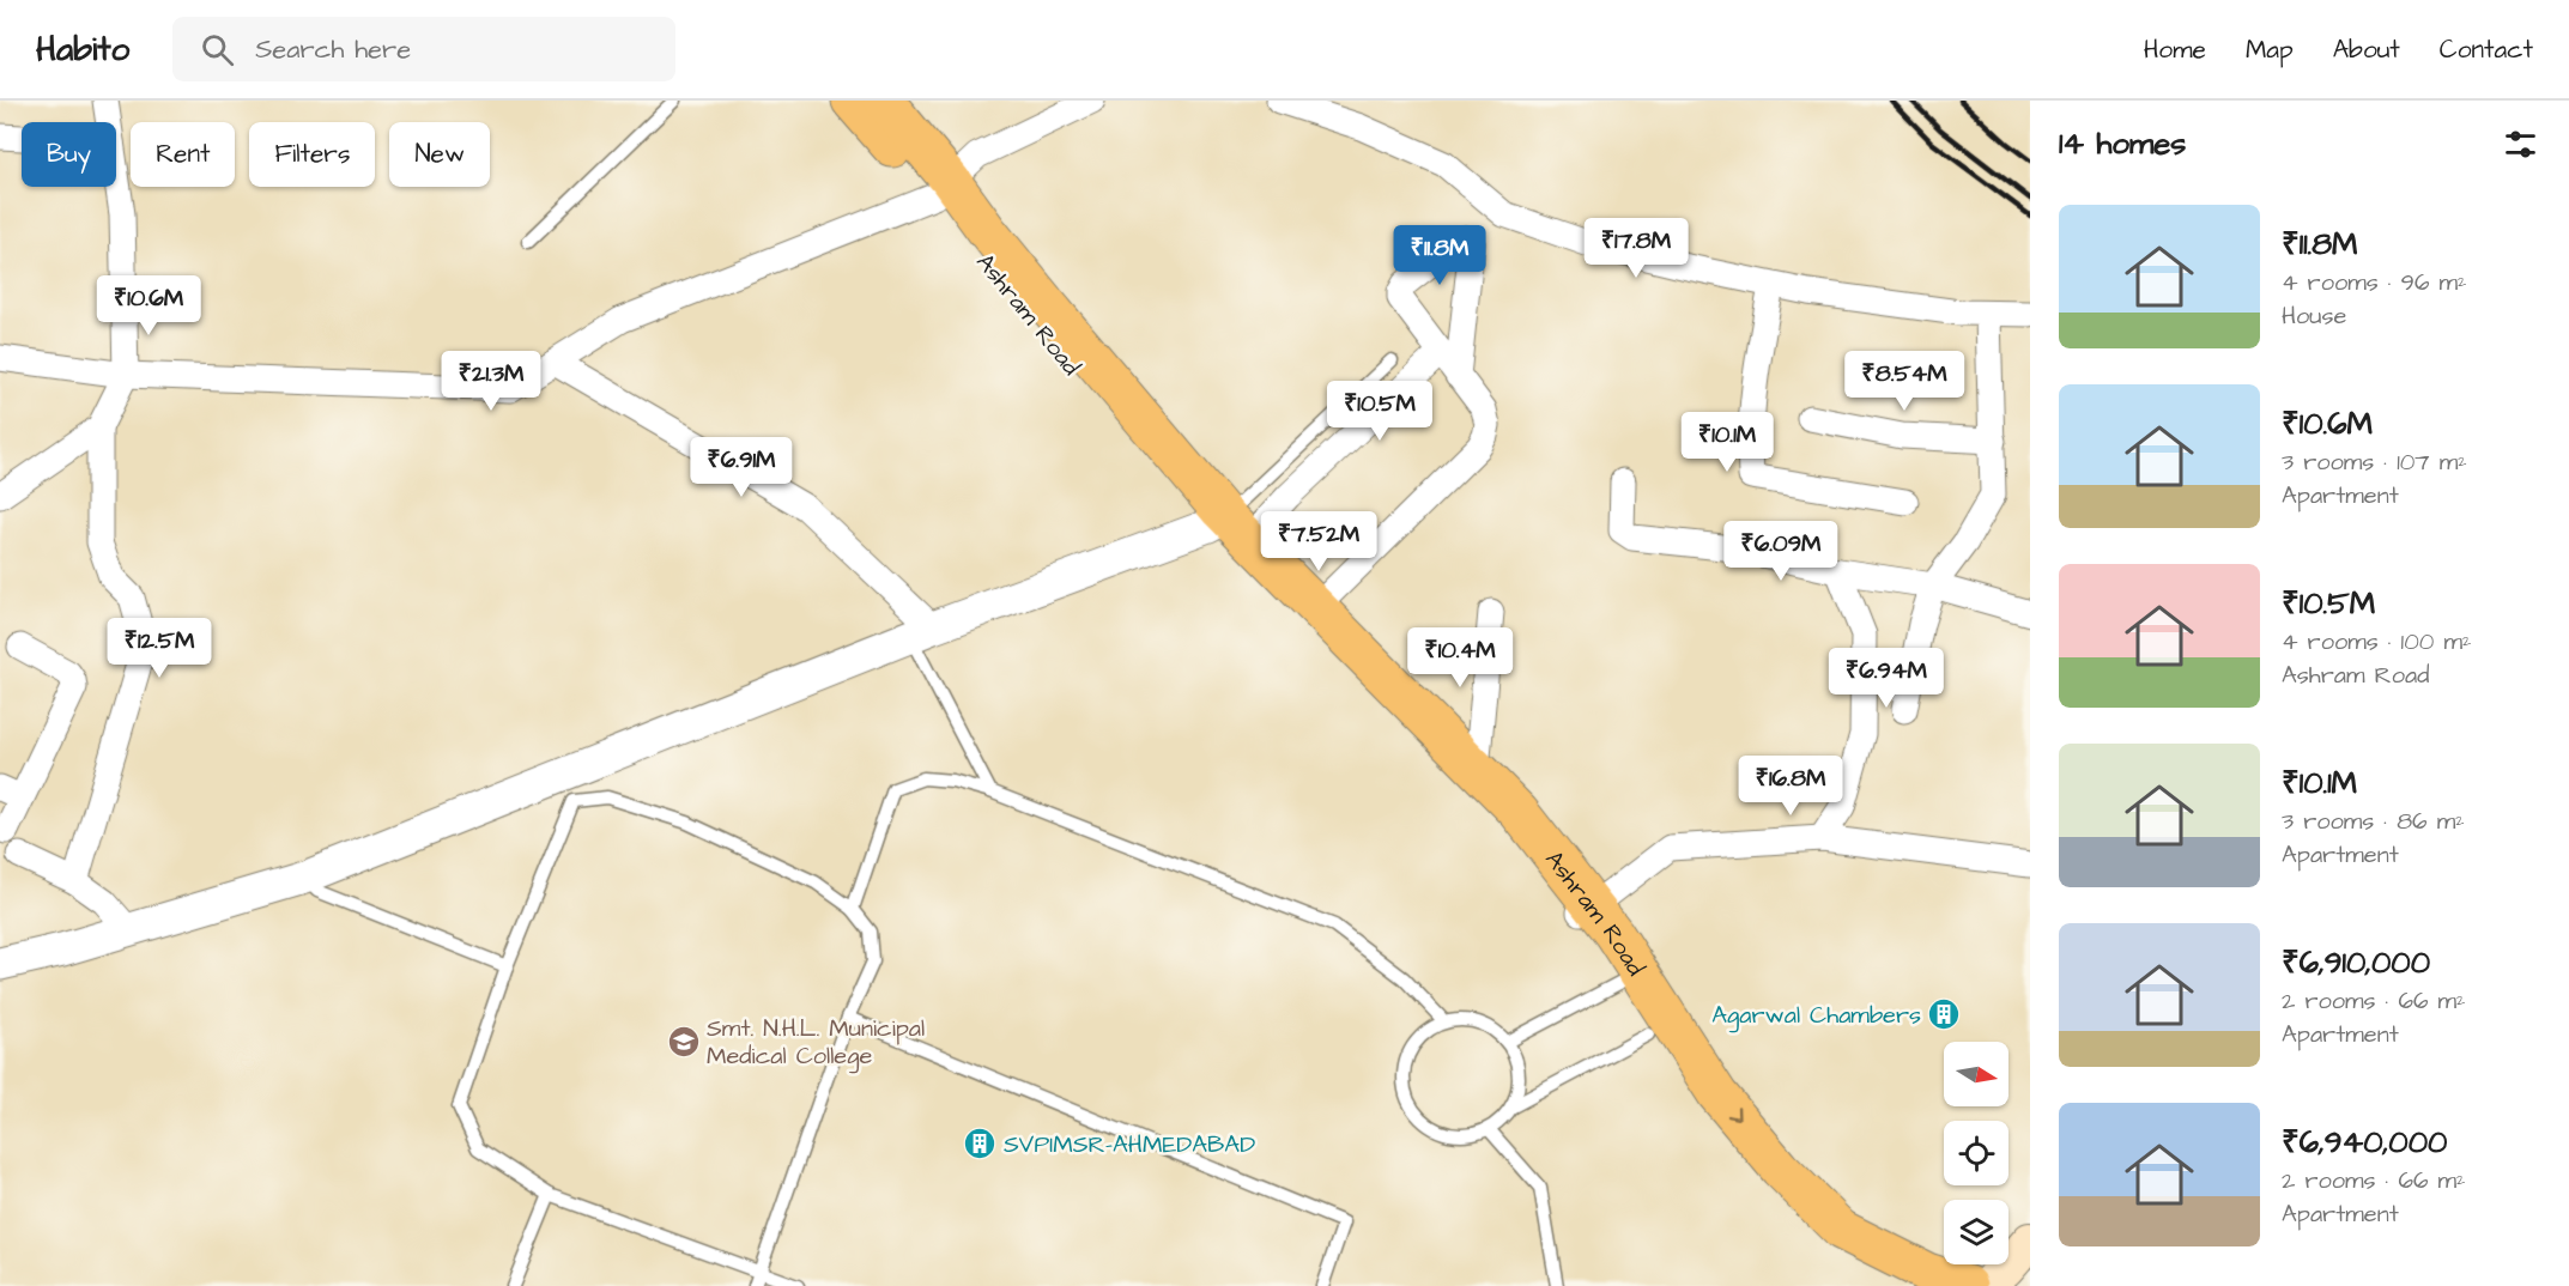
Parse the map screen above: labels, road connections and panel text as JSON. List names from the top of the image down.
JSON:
{
  "streets": {
    "main road": ["Ashram Road"]
  },
  "places": {
    "building": ["Agarwal Chambers", "SVPIMSR-AHMEDABAD"],
    "school or university": ["Smt. N.H.L. Municipal Medical College"]
  },
  "north": "right",
  "page": {
    "header": "Habito",
    "search": "Search here",
    "nav": [
      "Home",
      "Map",
      "About",
      "Contact"
    ],
    "heading": "14 homes",
    "chip": [
      "Buy",
      "Rent",
      "Filters",
      "New"
    ],
    "list": [
      {
        "name": "₹11.8M",
        "note": "4 rooms · 96 m² · House"
      },
      {
        "name": "₹10.6M",
        "note": "3 rooms · 107 m² · Apartment"
      },
      {
        "name": "₹10.5M",
        "note": "4 rooms · 100 m² · Ashram Road"
      },
      {
        "name": "₹10.1M",
        "note": "3 rooms · 86 m² · Apartment"
      },
      {
        "name": "₹6,910,000",
        "note": "2 rooms · 66 m² · Apartment"
      },
      {
        "name": "₹6,940,000",
        "note": "2 rooms · 66 m² · Apartment"
      }
    ],
    "price": [
      "₹17.8M",
      "₹11.8M",
      "₹10.6M",
      "₹21.3M",
      "₹8.54M",
      "₹10.5M",
      "₹10.1M",
      "₹6.91M",
      "₹7.52M",
      "₹6.09M",
      "₹12.5M",
      "₹10.4M",
      "₹6.94M",
      "₹16.8M"
    ]
  }
}
